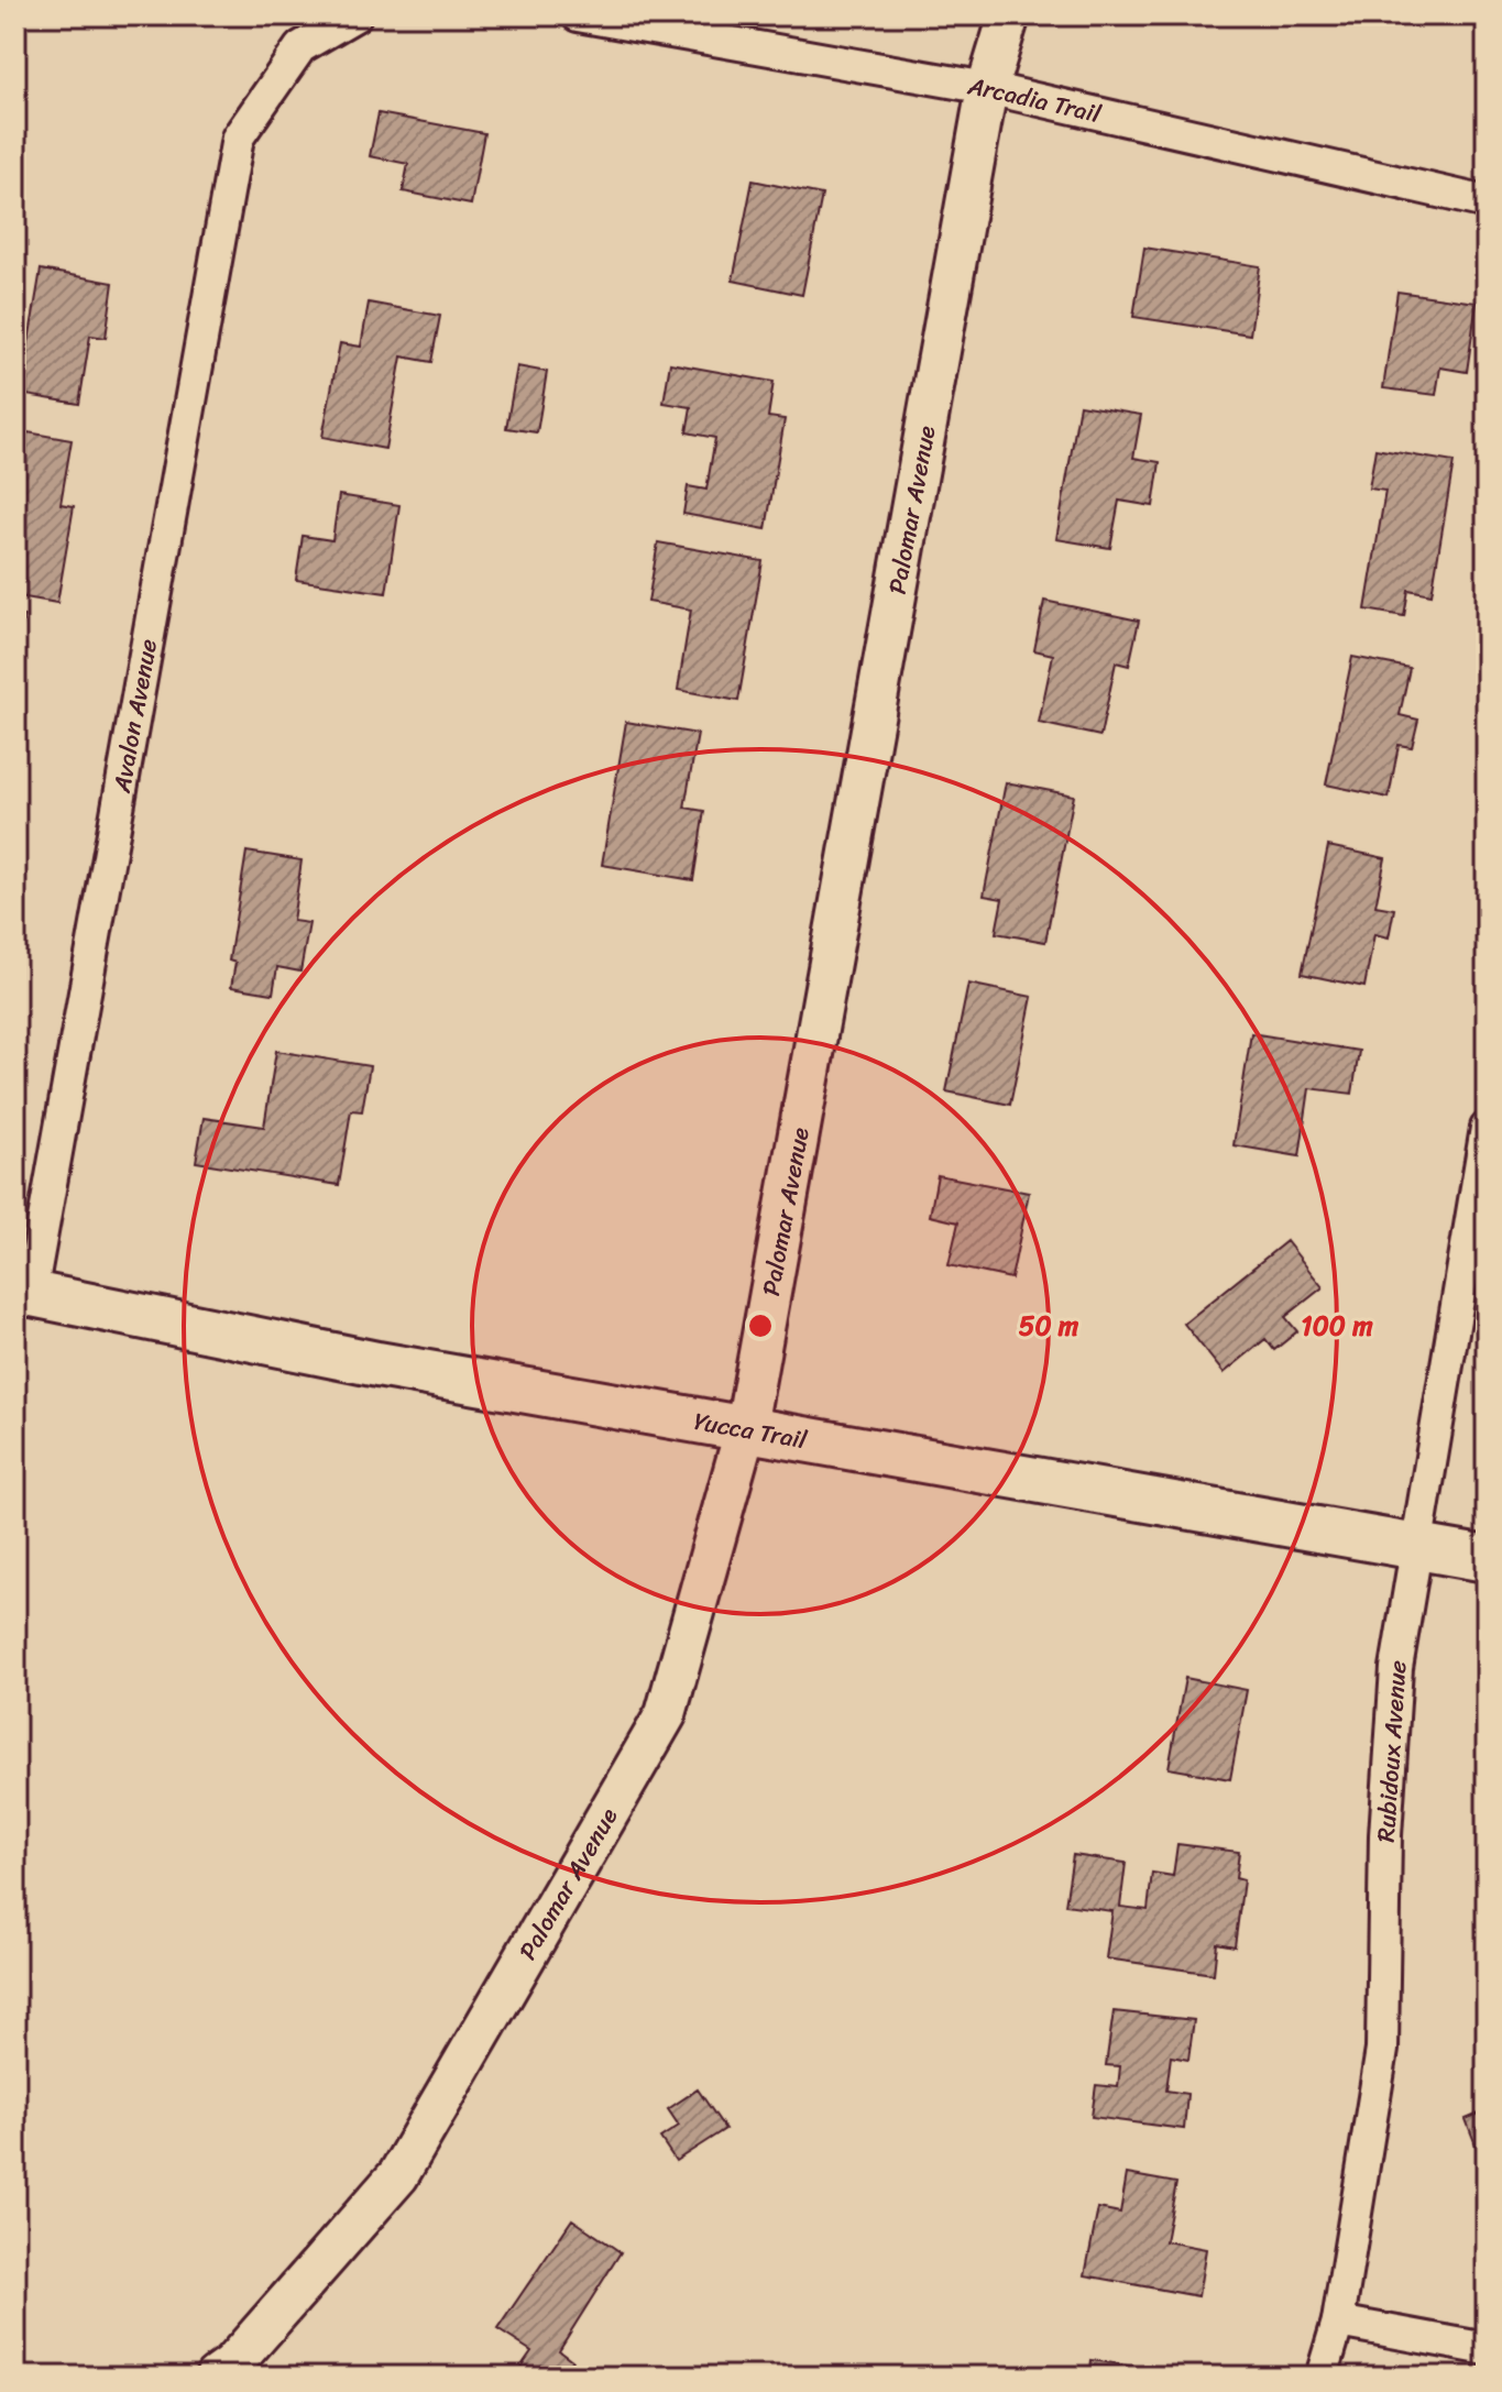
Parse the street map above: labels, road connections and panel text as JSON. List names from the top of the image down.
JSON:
{
  "streets": {
    "main road": ["Yucca Trail"],
    "street": [
      "Arcadia Trail",
      "Palomar Avenue",
      "Avalon Avenue",
      "Rubidoux Avenue"
    ]
  },
  "crossings": [
    ["Arcadia Trail", "Palomar Avenue"],
    ["Palomar Avenue", "Yucca Trail"],
    ["Avalon Avenue", "Yucca Trail"],
    ["Yucca Trail", "Rubidoux Avenue"]
  ],
  "rings": ["50 m", "100 m"]
}
